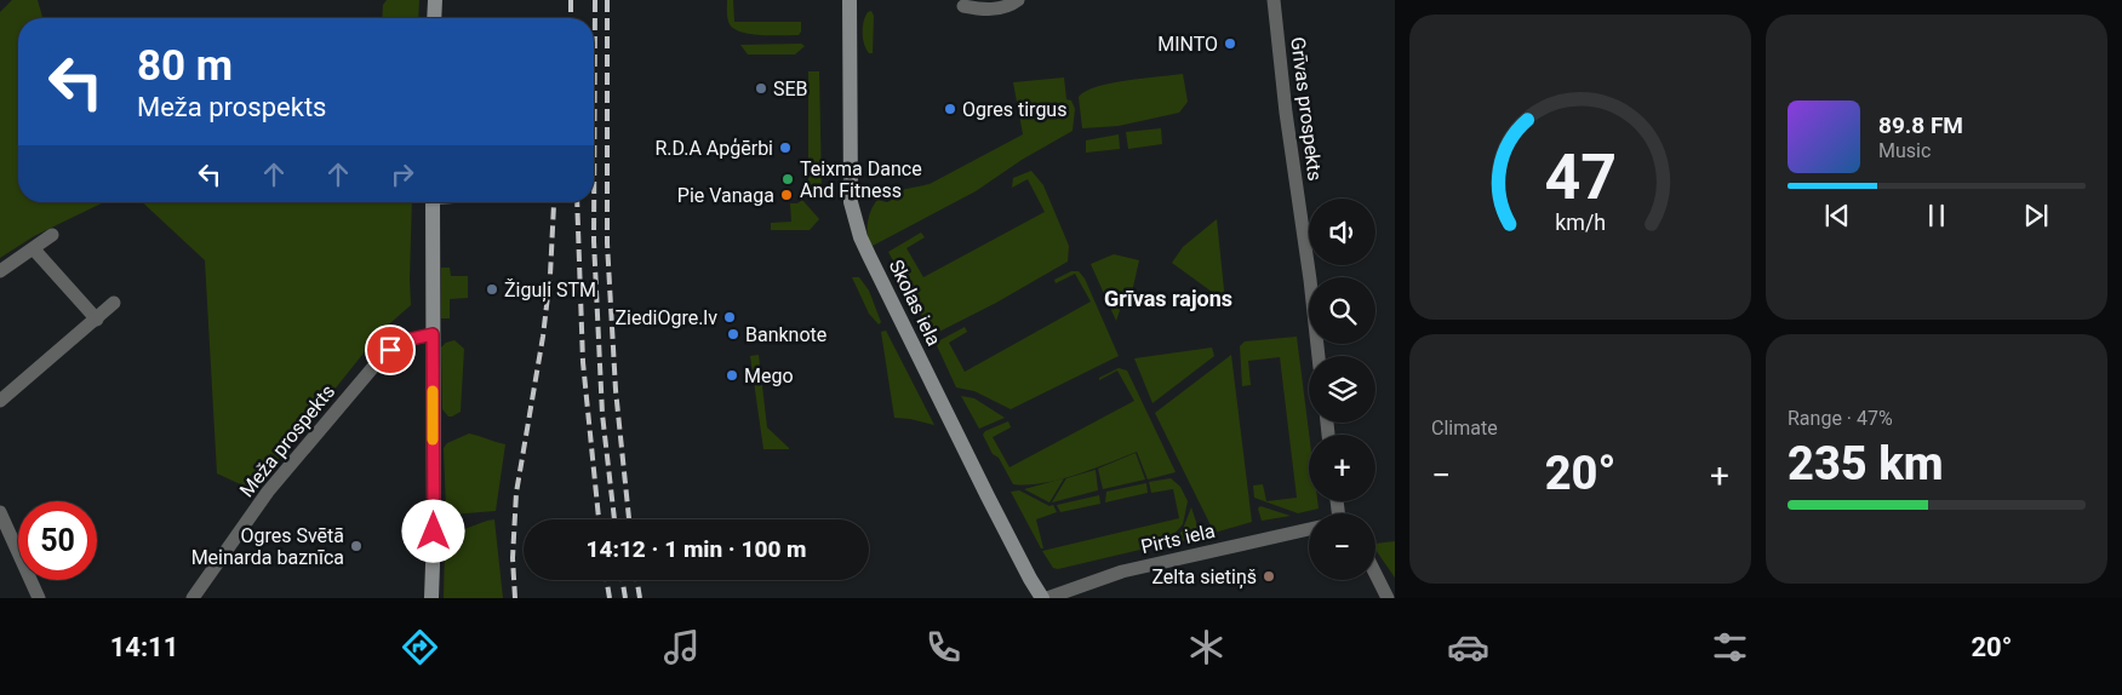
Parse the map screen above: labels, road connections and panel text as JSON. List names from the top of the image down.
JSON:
{
  "streets": {
    "main road": ["Skolas iela"],
    "street": ["Grīvas prospekts", "Meža prospekts", "Pirts iela"]
  },
  "crossings": [
    ["Skolas iela", "Pirts iela"]
  ],
  "districts": ["Grīvas rajons"],
  "places": [
    "MINTO",
    "SEB",
    "Ogres tirgus",
    "R.D.A Apģērbi",
    "Teixma Dance And Fitness",
    "Pie Vanaga",
    "Žiguļi STM",
    "ZiediOgre.lv",
    "Banknote",
    "Mego",
    "Ogres Svētā Meinarda baznīca",
    "Zelta sietiņš"
  ],
  "page": {
    "turn": ["80 m", "Meža prospekts"],
    "song": ["89.8 FM", "Music"],
    "map_buttons": ["+", "−"],
    "tile": [
      "Climate",
      ["Range · 47%", "235 km"]
    ],
    "heat": ["−", "20°", "+"],
    "limit": "50",
    "trip": "14:12 · 1 min · 100 m",
    "tabs": ["14:11", "20°"],
    "gauge": ["47", "km/h"]
  }
}
